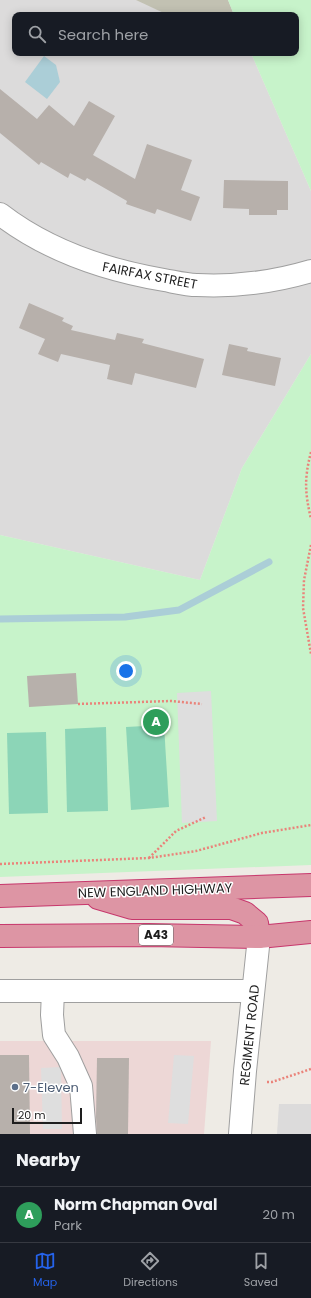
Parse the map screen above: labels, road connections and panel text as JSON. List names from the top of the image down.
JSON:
{
  "streets": {
    "highway": ["NEW ENGLAND HIGHWAY", "A43"],
    "street": ["FAIRFAX STREET", "REGIMENT ROAD"]
  },
  "crossings": [
    ["A43", "REGIMENT ROAD"]
  ],
  "places": ["7-Eleven"],
  "scale_bar": "20 m",
  "page": {
    "search": "Search here",
    "pins": "A",
    "scale": "20 m",
    "heading": "Nearby",
    "list": [
      {
        "mark": "A",
        "name": "Norm Chapman Oval",
        "note": "Park",
        "value": "20 m"
      }
    ],
    "nav": ["Map", "Directions", "Saved"]
  }
}
